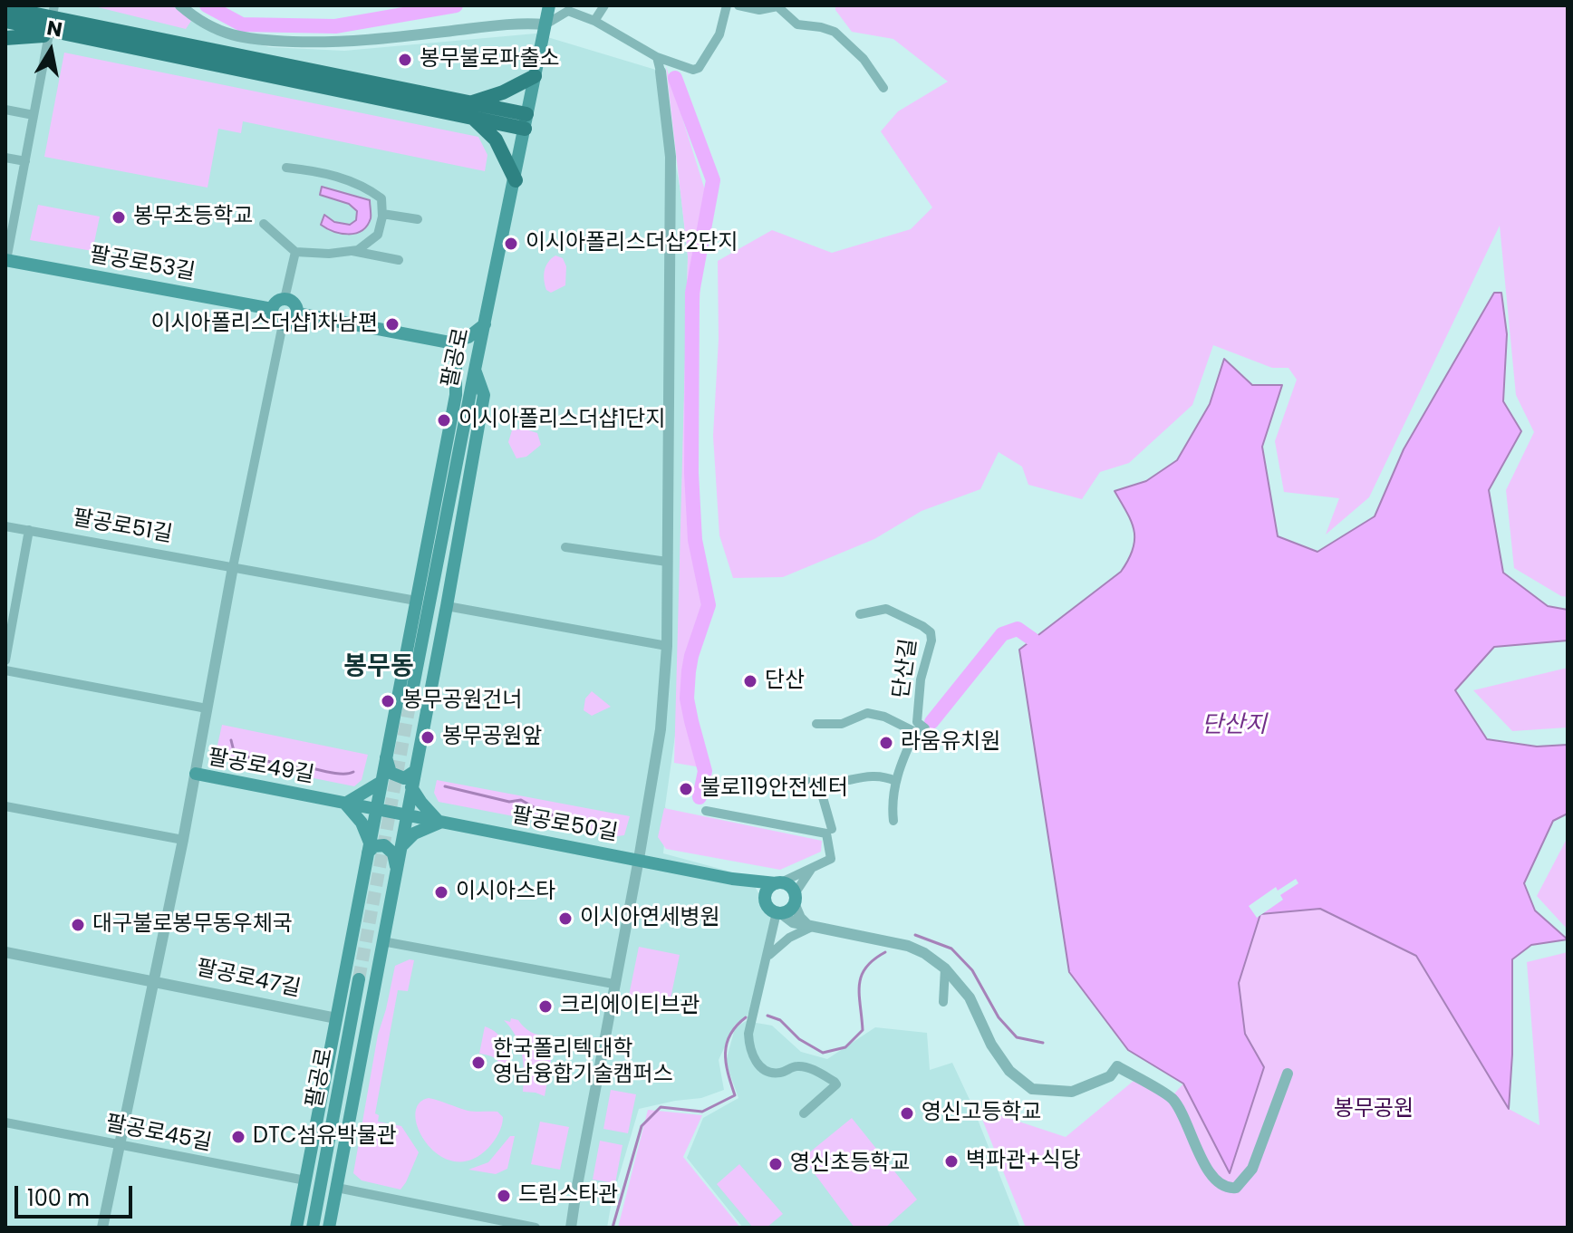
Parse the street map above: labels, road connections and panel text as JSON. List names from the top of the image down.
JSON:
{
  "streets": {
    "main road": [
      "팔공로53길",
      "팔공로",
      "팔공로49길",
      "팔공로50길"
    ],
    "street": [
      "팔공로51길",
      "단산길",
      "팔공로47길",
      "팔공로45길"
    ]
  },
  "crossings": [
    ["팔공로49길", "팔공로50길"],
    ["팔공로49길", "팔공로47길"]
  ],
  "districts": ["봉무동"],
  "water": ["단산지"],
  "parks": ["봉무공원"],
  "places": [
    "봉무불로파출소",
    "봉무초등학교",
    "이시아폴리스더샵2단지",
    "이시아폴리스더샵1차남편",
    "이시아폴리스더샵1단지",
    "단산",
    "봉무공원건너",
    "봉무공원앞",
    "라움유치원",
    "불로119안전센터",
    "이시아스타",
    "이시아연세병원",
    "대구불로봉무동우체국",
    "크리에이티브관",
    "한국폴리텍대학 영남융합기술캠퍼스",
    "영신고등학교",
    "DTC섬유박물관",
    "벽파관+식당",
    "영신초등학교",
    "드림스타관"
  ],
  "scale_bar": "100 m",
  "north": "top"
}
